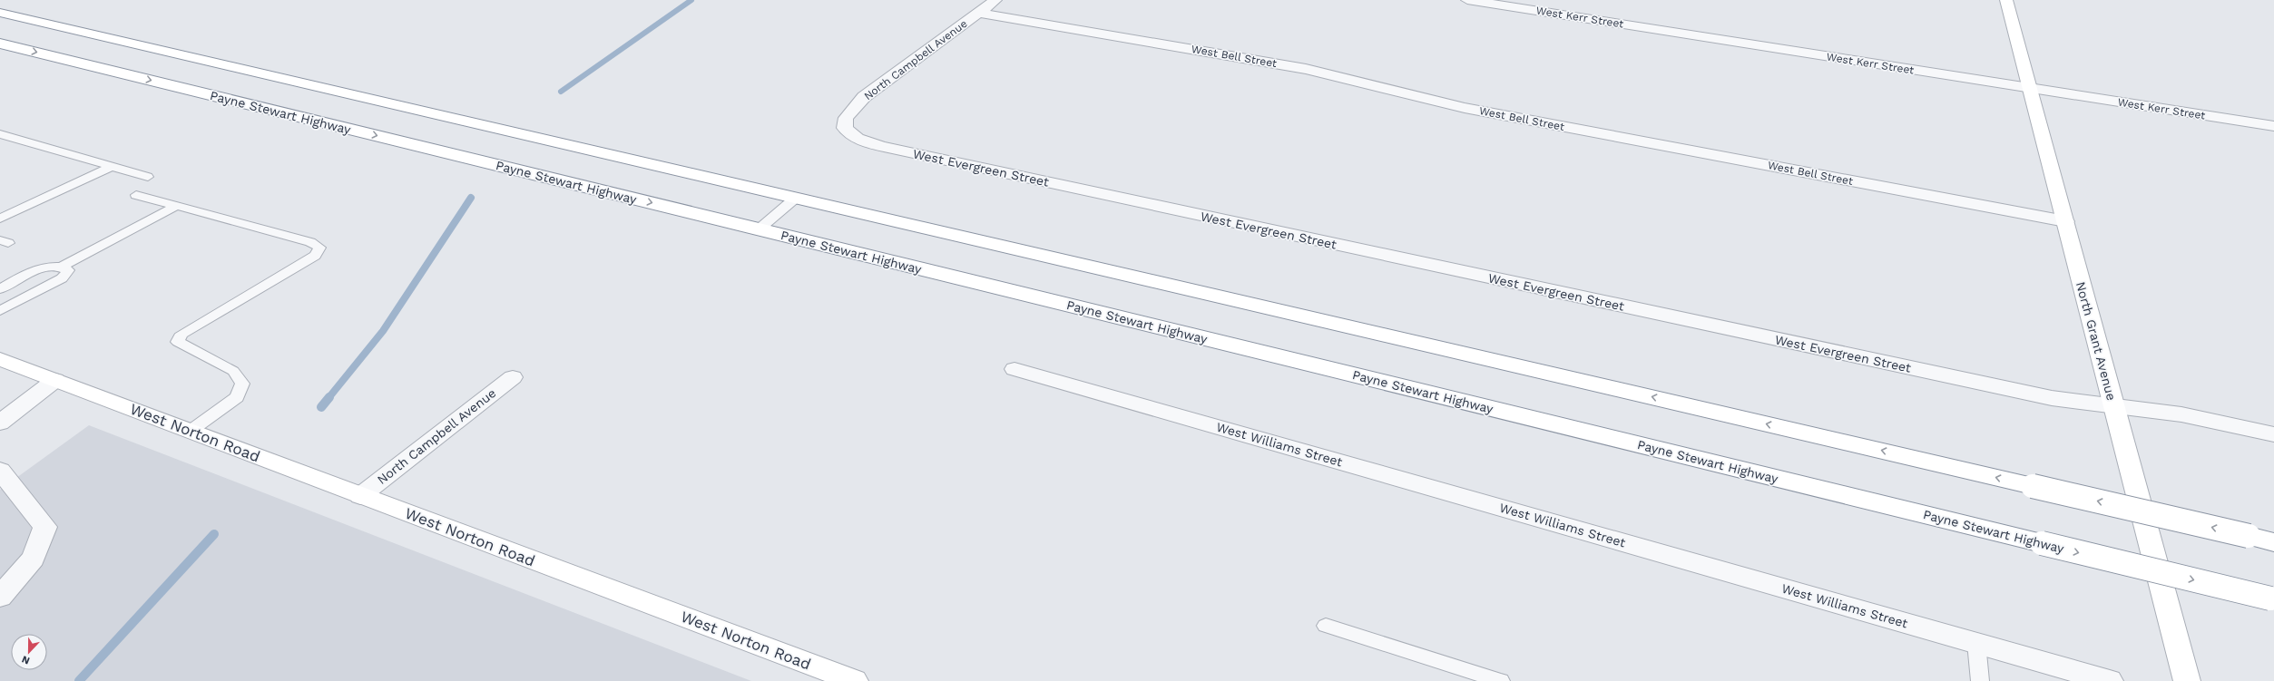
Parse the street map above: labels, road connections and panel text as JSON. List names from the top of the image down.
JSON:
{
  "streets": {
    "main road": ["Payne Stewart Highway", "North Grant Avenue", "West Norton Road"],
    "street": [
      "West Kerr Street",
      "West Bell Street",
      "North Campbell Avenue",
      "West Evergreen Street",
      "West Williams Street"
    ]
  },
  "crossings": [
    ["West Kerr Street", "North Grant Avenue"],
    ["West Bell Street", "North Campbell Avenue"],
    ["West Bell Street", "North Grant Avenue"],
    ["North Campbell Avenue", "West Evergreen Street"],
    ["North Campbell Avenue", "West Norton Road"],
    ["West Evergreen Street", "North Grant Avenue"]
  ],
  "north": "bottom"
}
